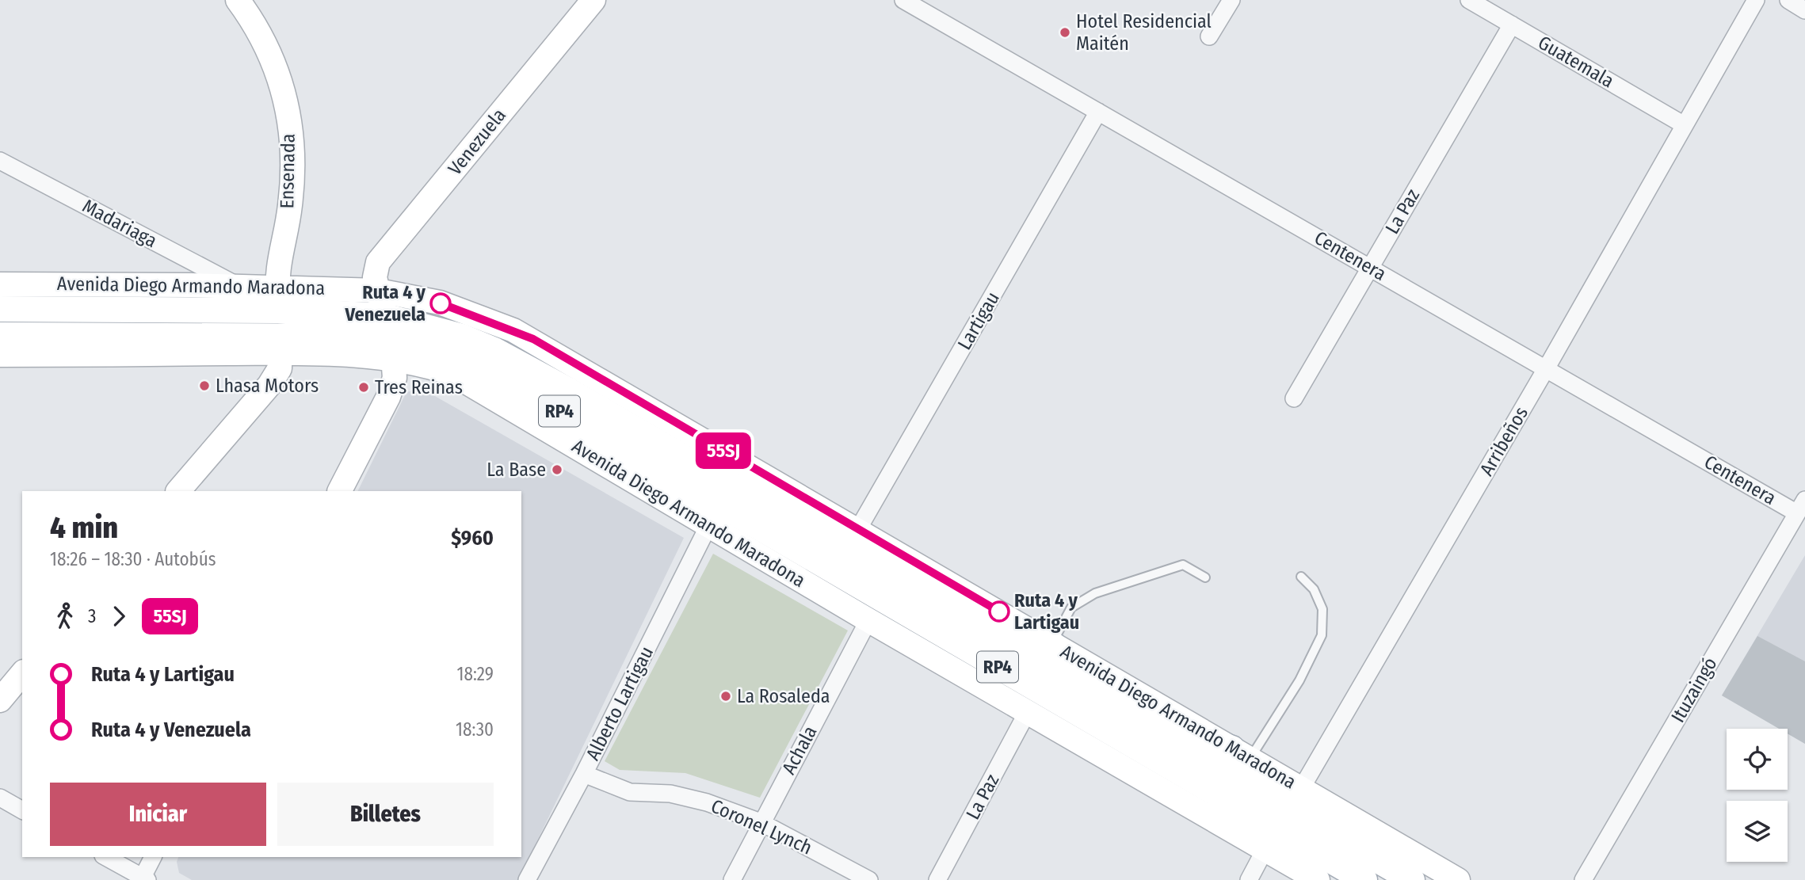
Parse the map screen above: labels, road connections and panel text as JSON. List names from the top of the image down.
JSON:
{
  "streets": {
    "main road": ["Avenida Diego Armando Maradona", "RP4"],
    "street": [
      "Guatemala",
      "Venezuela",
      "Ensenada",
      "La Paz",
      "Madariaga",
      "Centenera",
      "Lartigau",
      "Arribeños",
      "Ituzaingó",
      "Alberto Lartigau",
      "Achala",
      "Coronel Lynch"
    ]
  },
  "crossings": [
    ["Guatemala", "La Paz"],
    ["Guatemala", "Arribeños"],
    ["Venezuela", "Avenida Diego Armando Maradona"],
    ["Ensenada", "Avenida Diego Armando Maradona"],
    ["La Paz", "Centenera"],
    ["La Paz", "Avenida Diego Armando Maradona"],
    ["Madariaga", "Avenida Diego Armando Maradona"],
    ["Centenera", "Lartigau"],
    ["Centenera", "Arribeños"],
    ["Centenera", "Ituzaingó"],
    ["Avenida Diego Armando Maradona", "Lartigau"],
    ["Avenida Diego Armando Maradona", "Arribeños"],
    ["Avenida Diego Armando Maradona", "Alberto Lartigau"],
    ["Avenida Diego Armando Maradona", "Achala"],
    ["Alberto Lartigau", "Coronel Lynch"],
    ["Achala", "Coronel Lynch"]
  ],
  "places": [
    "Hotel Residencial Maitén",
    "Ruta 4 y Venezuela",
    "Lhasa Motors",
    "Tres Reinas",
    "La Base",
    "Ruta 4 y Lartigau",
    "La Rosaleda"
  ],
  "lines": ["bus line 55SJ"],
  "page": {
    "on_map": "55SJ",
    "heading": ["4 min", "18:26 – 18:30 · Autobús", "$960"],
    "legs": ["3", "55SJ"],
    "list": [
      {
        "name": "Ruta 4 y Lartigau",
        "value": "18:29"
      },
      {
        "name": "Ruta 4 y Venezuela",
        "value": "18:30"
      }
    ],
    "buttons": ["Iniciar", "Billetes"]
  }
}
